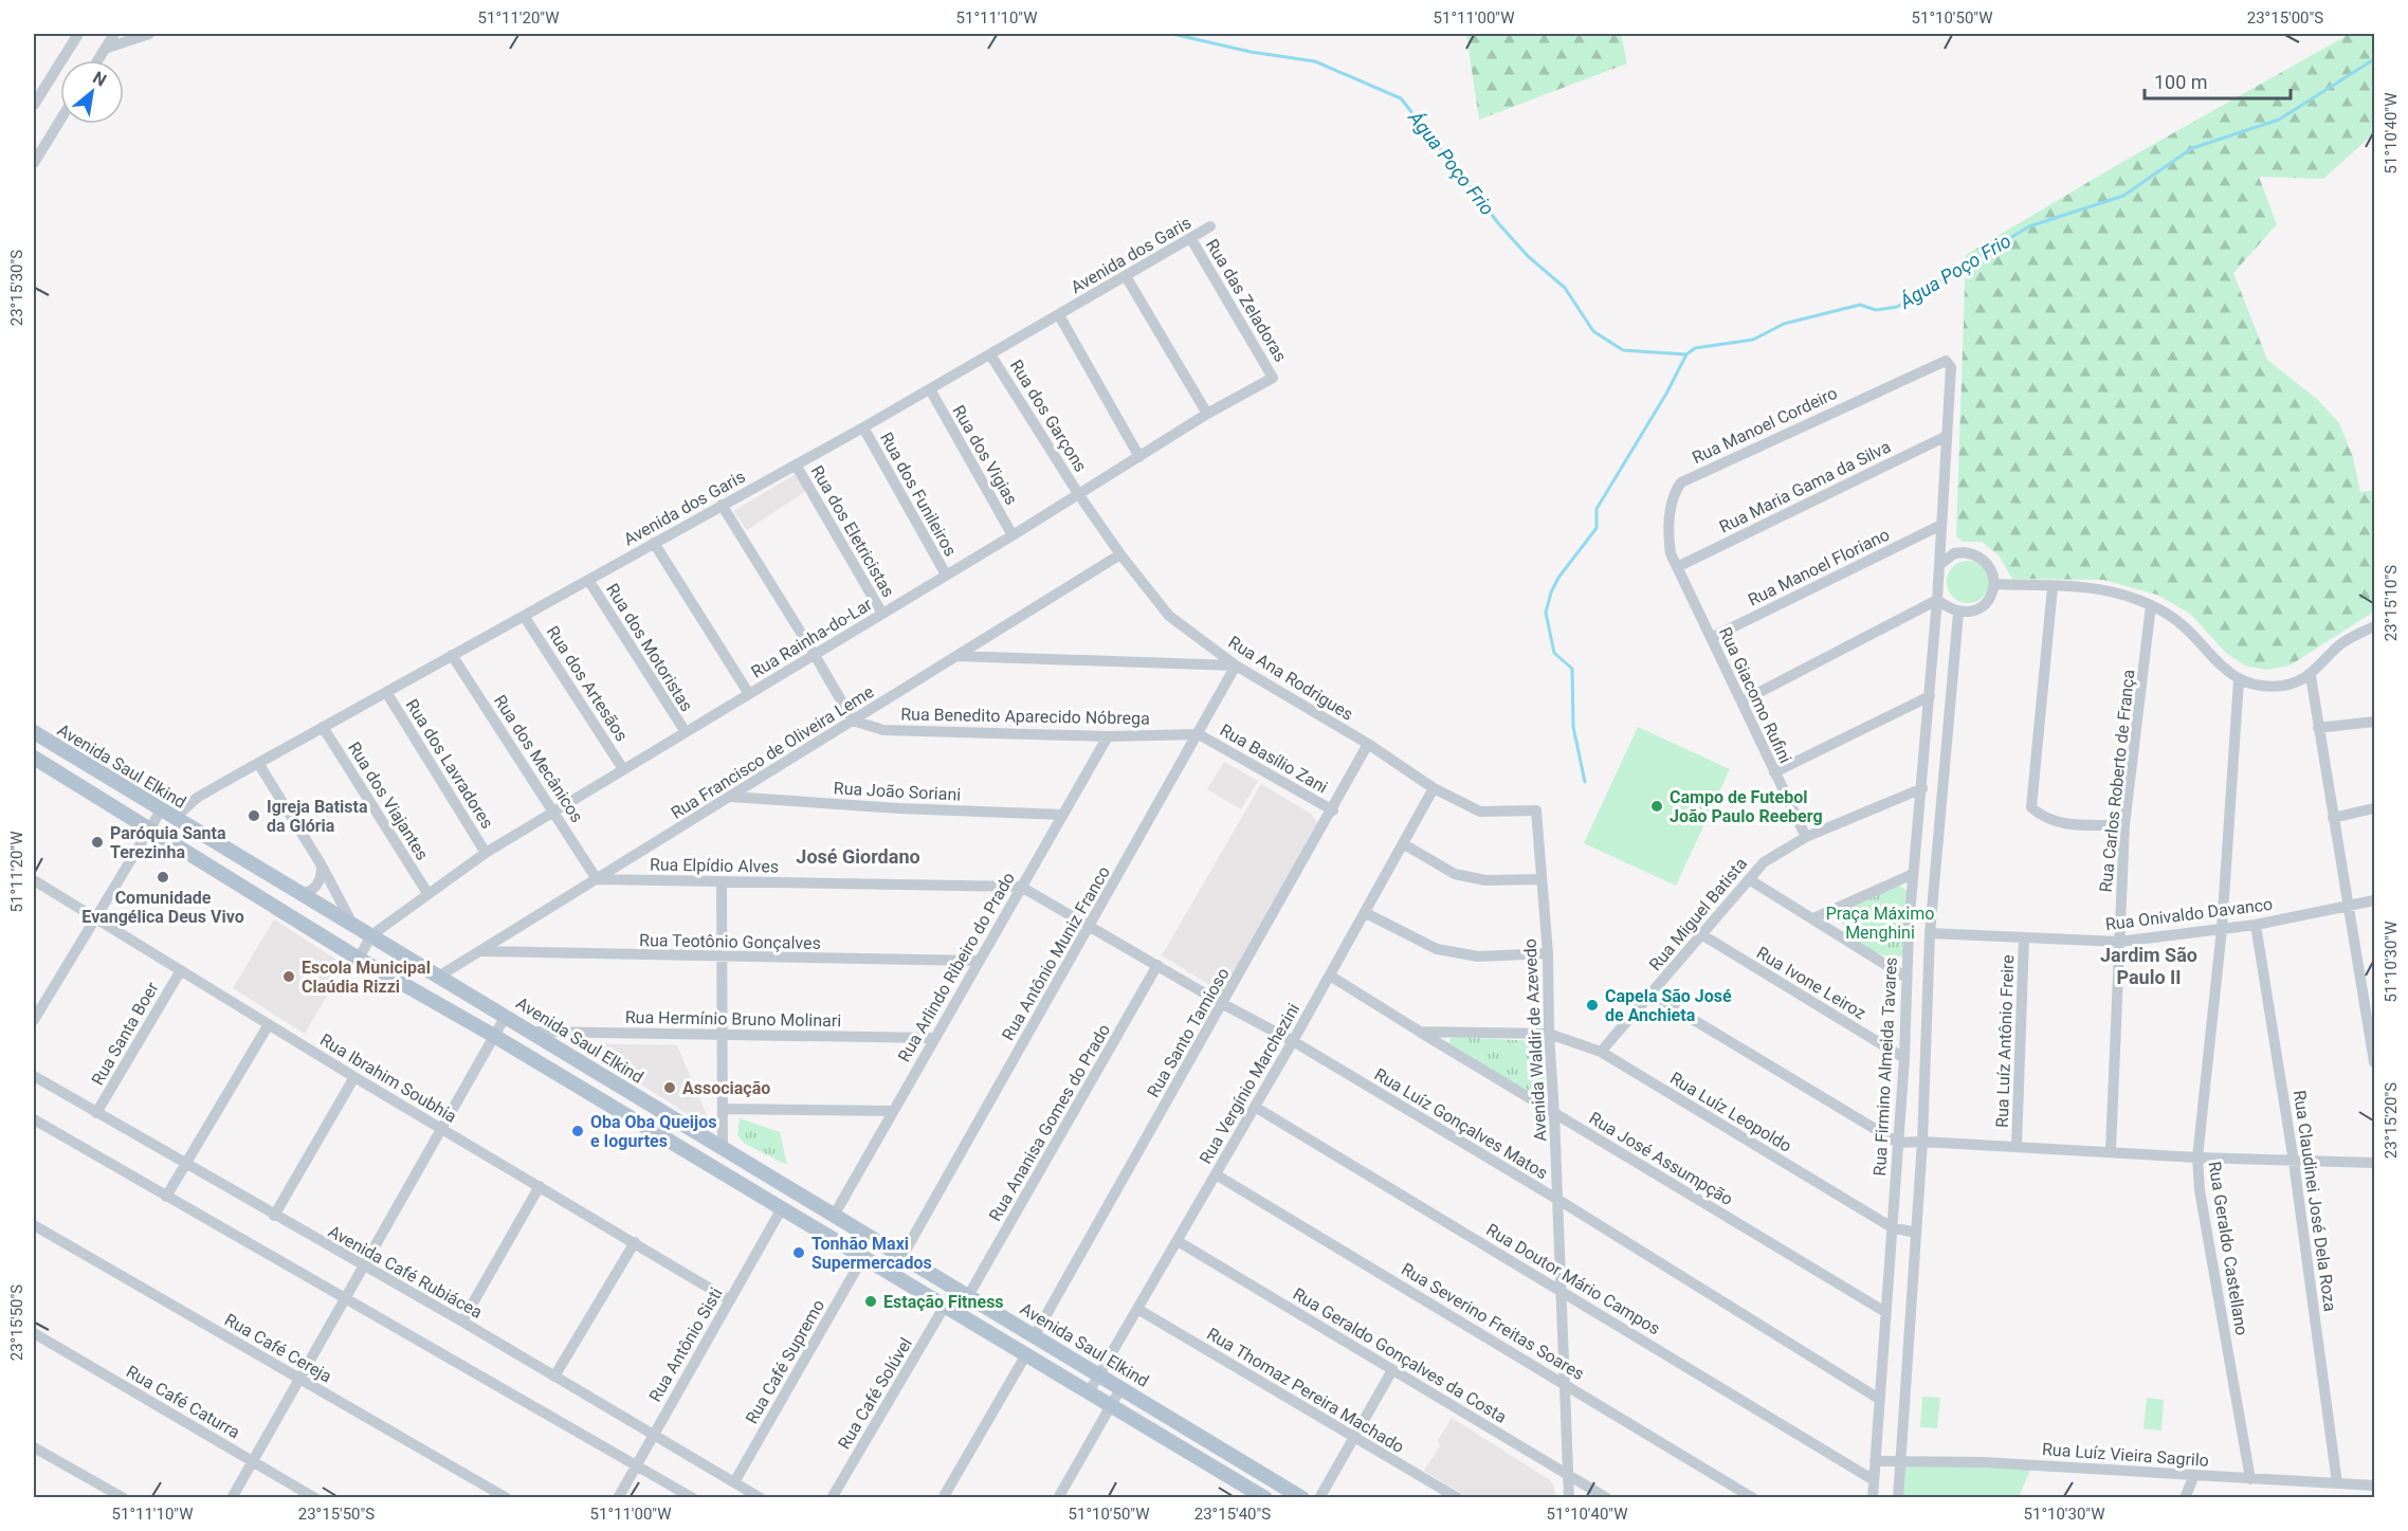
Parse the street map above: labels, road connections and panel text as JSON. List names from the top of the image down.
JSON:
{
  "streets": {
    "main road": ["Avenida Saul Elkind"],
    "street": [
      "Avenida dos Garis",
      "Rua das Zeladoras",
      "Rua dos Garçons",
      "Rua Manoel Cordeiro",
      "Rua dos Vigias",
      "Rua Maria Gama da Silva",
      "Rua dos Funileiros",
      "Rua dos Eletricistas",
      "Rua Manoel Floriano",
      "Rua Rainha-do-Lar",
      "Rua dos Motoristas",
      "Rua Ana Rodrigues",
      "Rua dos Artesãos",
      "Rua Giacomo Rufini",
      "Rua Benedito Aparecido Nóbrega",
      "Rua Francisco de Oliveira Leme",
      "Rua dos Mecânicos",
      "Rua Basílio Zani",
      "Rua dos Lavradores",
      "Rua Carlos Roberto de França",
      "Rua João Soriani",
      "Rua dos Viajantes",
      "Rua Elpídio Alves",
      "Rua Miguel Batista",
      "Rua Onivaldo Davanco",
      "Rua Teotônio Gonçalves",
      "Rua Antônio Muniz Franco",
      "Rua Arlindo Ribeiro do Prado",
      "Rua Ivone Leiroz",
      "Rua Hermínio Bruno Molinari",
      "Rua Santo Tamioso",
      "Rua Santa Boer",
      "Avenida Waldir de Azevedo",
      "Rua Luíz Antônio Freire",
      "Rua Firmino Almeida Tavares",
      "Rua Ibrahim Soubhia",
      "Rua Vergínio Marchezini",
      "Rua Luíz Leopoldo",
      "Rua Ananisa Gomes do Prado",
      "Rua Luíz Gonçalves Matos",
      "Rua José Assumpção",
      "Rua Claudinei José Dela Roza",
      "Rua Geraldo Castellano",
      "Avenida Café Rubiácea",
      "Rua Doutor Mário Campos",
      "Rua Severino Freitas Soares",
      "Rua Antônio Sisti",
      "Rua Café Cereja",
      "Rua Geraldo Gonçalves da Costa",
      "Rua Café Supremo",
      "Rua Thomaz Pereira Machado",
      "Rua Café Solúvel",
      "Rua Café Caturra",
      "Rua Luíz Vieira Sagrilo"
    ]
  },
  "crossings": [
    ["Avenida dos Garis", "Rua das Zeladoras"],
    ["Avenida dos Garis", "Rua dos Garçons"],
    ["Avenida dos Garis", "Rua dos Vigias"],
    ["Avenida dos Garis", "Rua dos Funileiros"],
    ["Avenida dos Garis", "Rua dos Eletricistas"],
    ["Avenida dos Garis", "Rua dos Motoristas"],
    ["Avenida dos Garis", "Rua dos Artesãos"],
    ["Avenida dos Garis", "Rua dos Mecânicos"],
    ["Avenida dos Garis", "Rua dos Lavradores"],
    ["Avenida dos Garis", "Avenida Saul Elkind"],
    ["Avenida dos Garis", "Rua dos Viajantes"],
    ["Rua das Zeladoras", "Rua Rainha-do-Lar"],
    ["Rua dos Garçons", "Rua Rainha-do-Lar"],
    ["Rua dos Garçons", "Rua Ana Rodrigues"],
    ["Rua Manoel Cordeiro", "Rua Maria Gama da Silva"],
    ["Rua Manoel Cordeiro", "Rua Giacomo Rufini"],
    ["Rua Manoel Cordeiro", "Rua Firmino Almeida Tavares"],
    ["Rua dos Vigias", "Rua Rainha-do-Lar"],
    ["Rua Maria Gama da Silva", "Rua Giacomo Rufini"],
    ["Rua Maria Gama da Silva", "Rua Firmino Almeida Tavares"],
    ["Rua dos Funileiros", "Rua Rainha-do-Lar"],
    ["Rua dos Eletricistas", "Rua Rainha-do-Lar"],
    ["Rua Manoel Floriano", "Rua Giacomo Rufini"],
    ["Rua Manoel Floriano", "Rua Firmino Almeida Tavares"],
    ["Rua Rainha-do-Lar", "Rua dos Motoristas"],
    ["Rua Rainha-do-Lar", "Rua Ana Rodrigues"],
    ["Rua Rainha-do-Lar", "Rua dos Artesãos"],
    ["Rua Rainha-do-Lar", "Rua dos Mecânicos"],
    ["Rua Rainha-do-Lar", "Rua dos Lavradores"],
    ["Rua Rainha-do-Lar", "Avenida Saul Elkind"],
    ["Rua Rainha-do-Lar", "Rua dos Viajantes"],
    ["Rua Ana Rodrigues", "Rua Francisco de Oliveira Leme"],
    ["Rua Ana Rodrigues", "Rua Antônio Muniz Franco"],
    ["Rua Ana Rodrigues", "Rua Santo Tamioso"],
    ["Rua Ana Rodrigues", "Avenida Waldir de Azevedo"],
    ["Rua Ana Rodrigues", "Rua Vergínio Marchezini"],
    ["Rua Giacomo Rufini", "Rua Miguel Batista"],
    ["Rua Benedito Aparecido Nóbrega", "Rua Francisco de Oliveira Leme"],
    ["Rua Benedito Aparecido Nóbrega", "Rua Basílio Zani"],
    ["Rua Benedito Aparecido Nóbrega", "Rua Antônio Muniz Franco"],
    ["Rua Benedito Aparecido Nóbrega", "Rua Arlindo Ribeiro do Prado"],
    ["Rua Francisco de Oliveira Leme", "Rua dos Mecânicos"],
    ["Rua Francisco de Oliveira Leme", "Avenida Saul Elkind"],
    ["Rua Francisco de Oliveira Leme", "Rua João Soriani"],
    ["Rua Francisco de Oliveira Leme", "Rua Elpídio Alves"],
    ["Rua Francisco de Oliveira Leme", "Rua Teotônio Gonçalves"],
    ["Rua dos Mecânicos", "Rua Elpídio Alves"],
    ["Rua Basílio Zani", "Rua Antônio Muniz Franco"],
    ["Rua Basílio Zani", "Rua Santo Tamioso"],
    ["Avenida Saul Elkind", "Rua Antônio Muniz Franco"],
    ["Avenida Saul Elkind", "Rua Arlindo Ribeiro do Prado"],
    ["Avenida Saul Elkind", "Rua Hermínio Bruno Molinari"],
    ["Avenida Saul Elkind", "Rua Santo Tamioso"],
    ["Avenida Saul Elkind", "Rua Vergínio Marchezini"],
    ["Avenida Saul Elkind", "Rua Ananisa Gomes do Prado"],
    ["Rua Carlos Roberto de França", "Rua Onivaldo Davanco"],
    ["Rua João Soriani", "Rua Arlindo Ribeiro do Prado"],
    ["Rua Elpídio Alves", "Rua Arlindo Ribeiro do Prado"],
    ["Rua Elpídio Alves", "Rua Luíz Gonçalves Matos"],
    ["Rua Miguel Batista", "Rua Ivone Leiroz"],
    ["Rua Miguel Batista", "Rua Firmino Almeida Tavares"],
    ["Rua Miguel Batista", "Rua Luíz Leopoldo"],
    ["Rua Onivaldo Davanco", "Rua Luíz Antônio Freire"],
    ["Rua Onivaldo Davanco", "Rua Claudinei José Dela Roza"],
    ["Rua Onivaldo Davanco", "Rua Geraldo Castellano"],
    ["Rua Teotônio Gonçalves", "Rua Arlindo Ribeiro do Prado"],
    ["Rua Antônio Muniz Franco", "Rua Luíz Gonçalves Matos"],
    ["Rua Arlindo Ribeiro do Prado", "Rua Hermínio Bruno Molinari"],
    ["Rua Arlindo Ribeiro do Prado", "Rua Luíz Gonçalves Matos"],
    ["Rua Ivone Leiroz", "Rua Firmino Almeida Tavares"],
    ["Rua Santo Tamioso", "Rua Luíz Gonçalves Matos"],
    ["Rua Santa Boer", "Rua Ibrahim Soubhia"],
    ["Rua Santa Boer", "Avenida Café Rubiácea"],
    ["Avenida Waldir de Azevedo", "Rua Luíz Leopoldo"],
    ["Avenida Waldir de Azevedo", "Rua Luíz Gonçalves Matos"],
    ["Avenida Waldir de Azevedo", "Rua José Assumpção"],
    ["Avenida Waldir de Azevedo", "Rua Doutor Mário Campos"],
    ["Avenida Waldir de Azevedo", "Rua Severino Freitas Soares"],
    ["Avenida Waldir de Azevedo", "Rua Geraldo Gonçalves da Costa"],
    ["Rua Firmino Almeida Tavares", "Rua Luíz Leopoldo"],
    ["Rua Firmino Almeida Tavares", "Rua Luíz Gonçalves Matos"],
    ["Rua Firmino Almeida Tavares", "Rua José Assumpção"],
    ["Rua Firmino Almeida Tavares", "Rua Doutor Mário Campos"],
    ["Rua Firmino Almeida Tavares", "Rua Luíz Vieira Sagrilo"],
    ["Rua Ibrahim Soubhia", "Rua Antônio Sisti"],
    ["Rua Vergínio Marchezini", "Rua Luíz Gonçalves Matos"],
    ["Rua Vergínio Marchezini", "Rua José Assumpção"],
    ["Rua Vergínio Marchezini", "Rua Doutor Mário Campos"],
    ["Rua Vergínio Marchezini", "Rua Severino Freitas Soares"],
    ["Rua Vergínio Marchezini", "Rua Geraldo Gonçalves da Costa"],
    ["Rua Vergínio Marchezini", "Rua Thomaz Pereira Machado"],
    ["Rua Luíz Leopoldo", "Rua José Assumpção"],
    ["Rua Ananisa Gomes do Prado", "Rua Luíz Gonçalves Matos"],
    ["Rua Claudinei José Dela Roza", "Rua Luíz Vieira Sagrilo"],
    ["Rua Geraldo Castellano", "Rua Luíz Vieira Sagrilo"],
    ["Avenida Café Rubiácea", "Rua Antônio Sisti"],
    ["Avenida Café Rubiácea", "Rua Café Supremo"]
  ],
  "districts": ["José Giordano", "Jardim São Paulo II"],
  "water": ["Água Poço Frio"],
  "parks": ["Praça Máximo Menghini"],
  "places": [
    "Campo de Futebol João Paulo Reeberg",
    "Igreja Batista da Glória",
    "Paróquia Santa Terezinha",
    "Comunidade Evangélica Deus Vivo",
    "Escola Municipal Claúdia Rizzi",
    "Capela São José de Anchieta",
    "Associação",
    "Oba Oba Queijos e Iogurtes",
    "Tonhão Maxi Supermercados",
    "Estação Fitness"
  ],
  "scale_bar": "100 m",
  "north": "top right",
  "coordinates": [
    "51°11'20\"W",
    "51°11'10\"W",
    "51°11'00\"W",
    "51°10'50\"W",
    "23°15'00\"S",
    "51°10'40\"W",
    "23°15'30\"S",
    "23°15'10\"S",
    "51°10'30\"W",
    "23°15'20\"S",
    "23°15'50\"S",
    "23°15'40\"S"
  ]
}
